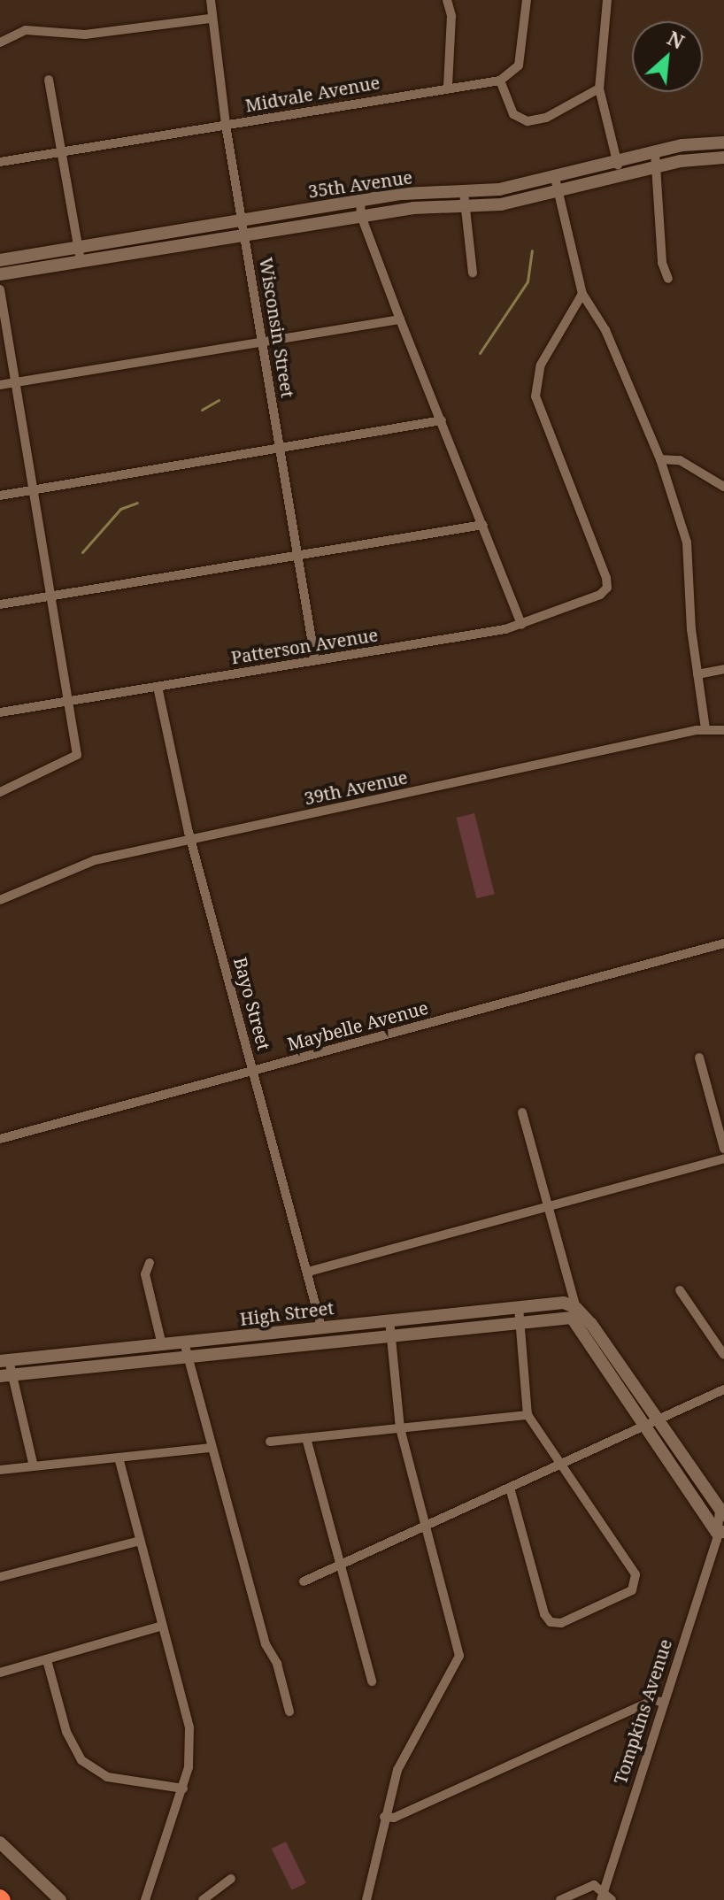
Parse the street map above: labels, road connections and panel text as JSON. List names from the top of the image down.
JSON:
{
  "streets": {
    "street": [
      "Midvale Avenue",
      "35th Avenue",
      "Wisconsin Street",
      "Patterson Avenue",
      "39th Avenue",
      "Bayo Street",
      "Maybelle Avenue",
      "High Street",
      "Tompkins Avenue"
    ]
  },
  "crossings": [
    ["Midvale Avenue", "Wisconsin Street"],
    ["35th Avenue", "Wisconsin Street"],
    ["Wisconsin Street", "Patterson Avenue"],
    ["Patterson Avenue", "Bayo Street"],
    ["39th Avenue", "Bayo Street"],
    ["Bayo Street", "Maybelle Avenue"],
    ["Bayo Street", "High Street"],
    ["High Street", "Tompkins Avenue"]
  ],
  "north": "top right"
}
